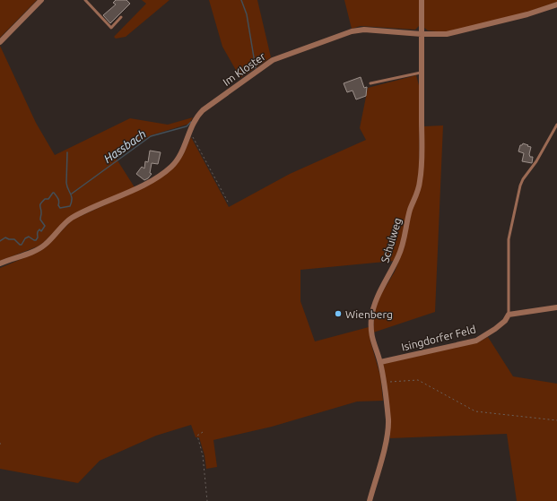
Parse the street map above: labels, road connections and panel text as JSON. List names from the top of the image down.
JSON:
{
  "streets": {
    "street": ["Im Kloster", "Schulweg", "Isingdorfer Feld"]
  },
  "crossings": [
    ["Im Kloster", "Schulweg"],
    ["Schulweg", "Isingdorfer Feld"]
  ],
  "water": ["Hassbach"],
  "places": ["Wienberg"]
}
